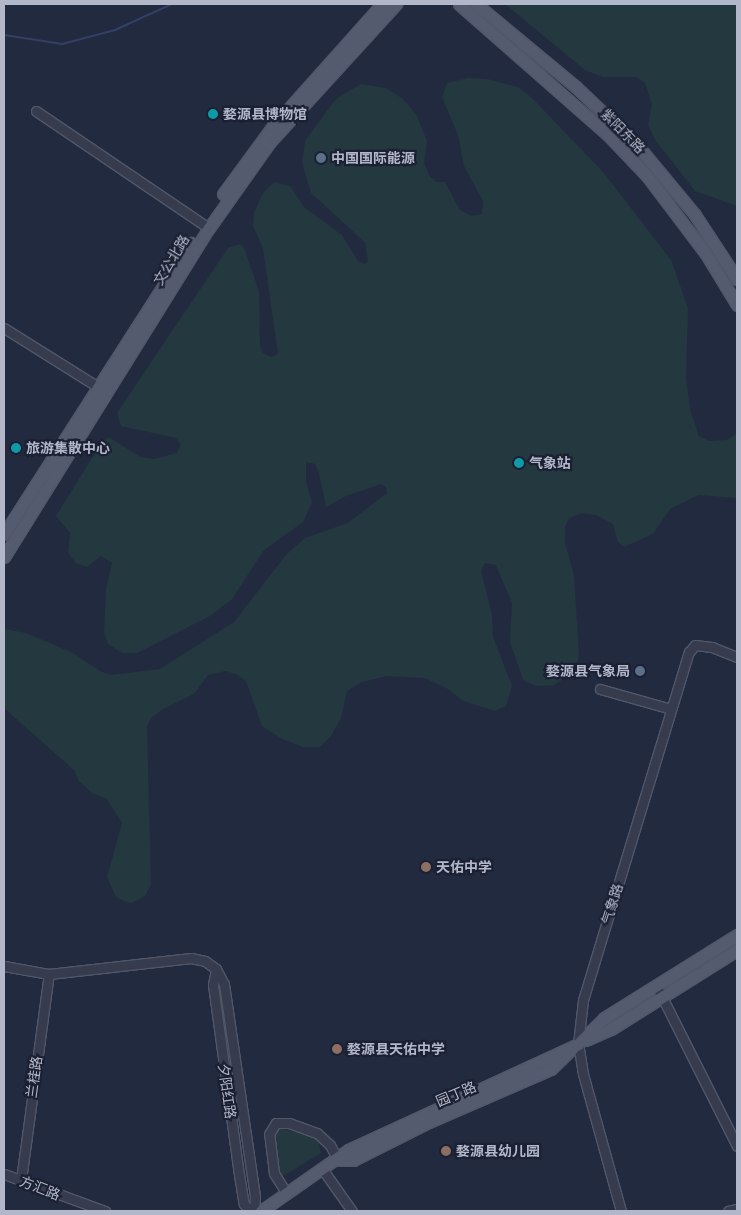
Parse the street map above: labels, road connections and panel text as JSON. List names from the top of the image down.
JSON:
{
  "streets": {
    "main road": ["紫阳东路", "文公北路", "园丁路"],
    "street": [
      "气象路",
      "兰桂路",
      "夕阳红路",
      "方汇路"
    ]
  },
  "crossings": [
    ["气象路", "园丁路"],
    ["兰桂路", "方汇路"]
  ],
  "places": [
    "婺源县博物馆",
    "中国国际能源",
    "旅游集散中心",
    "气象站",
    "婺源县气象局",
    "天佑中学",
    "婺源县天佑中学",
    "婺源县幼儿园"
  ]
}
